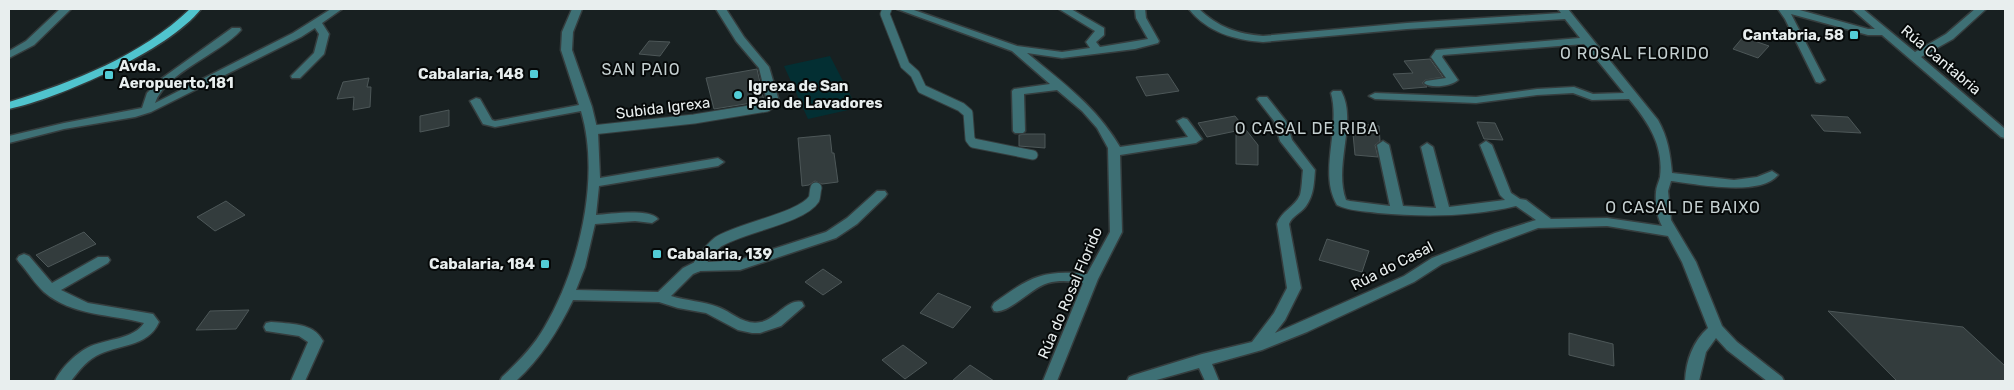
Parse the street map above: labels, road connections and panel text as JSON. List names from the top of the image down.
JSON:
{
  "streets": {
    "street": ["Rúa Cantabria", "Rúa do Casal", "Rúa do Rosal Florido"],
    "lane": ["Subida Igrexa"]
  },
  "districts": [
    "O ROSAL FLORIDO",
    "SAN PAIO",
    "O CASAL DE RIBA",
    "O CASAL DE BAIXO"
  ],
  "places": {
    "transit": [
      "Cantabria, 58",
      "Cabalaria, 148",
      "Avda. Aeropuerto,181",
      "Cabalaria, 139",
      "Cabalaria, 184"
    ],
    "other": ["Igrexa de San Paio de Lavadores"]
  }
}
